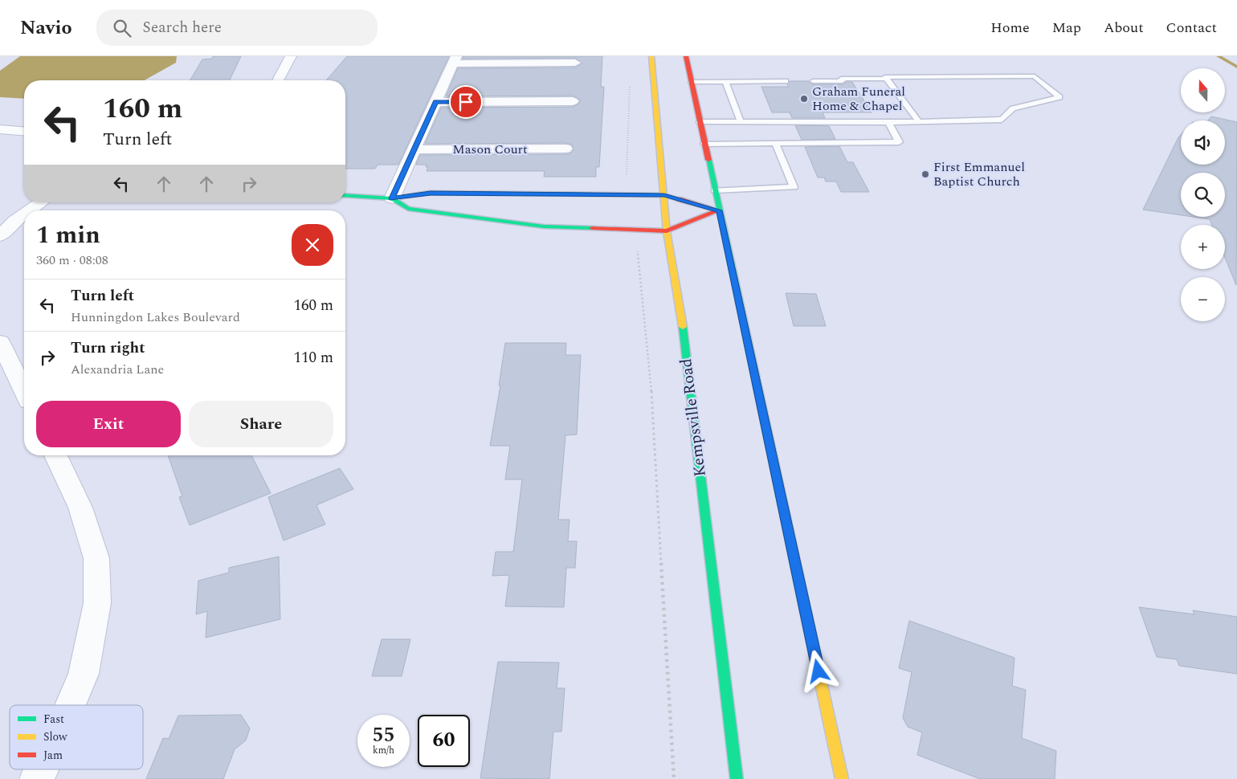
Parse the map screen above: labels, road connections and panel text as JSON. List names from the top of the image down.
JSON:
{
  "streets": {
    "main road": ["Kempsville Road"],
    "street": ["Mason Court"]
  },
  "places": ["Graham Funeral Home & Chapel", "First Emmanuel Baptist Church"],
  "legend": ["Fast", "Slow", "Jam"],
  "north": "top",
  "page": {
    "header": "Navio",
    "search": "Search here",
    "nav": [
      "Home",
      "Map",
      "About",
      "Contact"
    ],
    "map_buttons": ["+", "−"],
    "turn": ["160 m", "Turn left"],
    "heading": ["1 min", "360 m · 08:08"],
    "list": [
      {
        "name": "Turn left",
        "note": "Hunningdon Lakes Boulevard",
        "value": "160 m"
      },
      {
        "name": "Turn right",
        "note": "Alexandria Lane",
        "value": "110 m"
      }
    ],
    "buttons": ["Exit", "Share"],
    "speed": "55 km/h",
    "limit": "60"
  }
}
